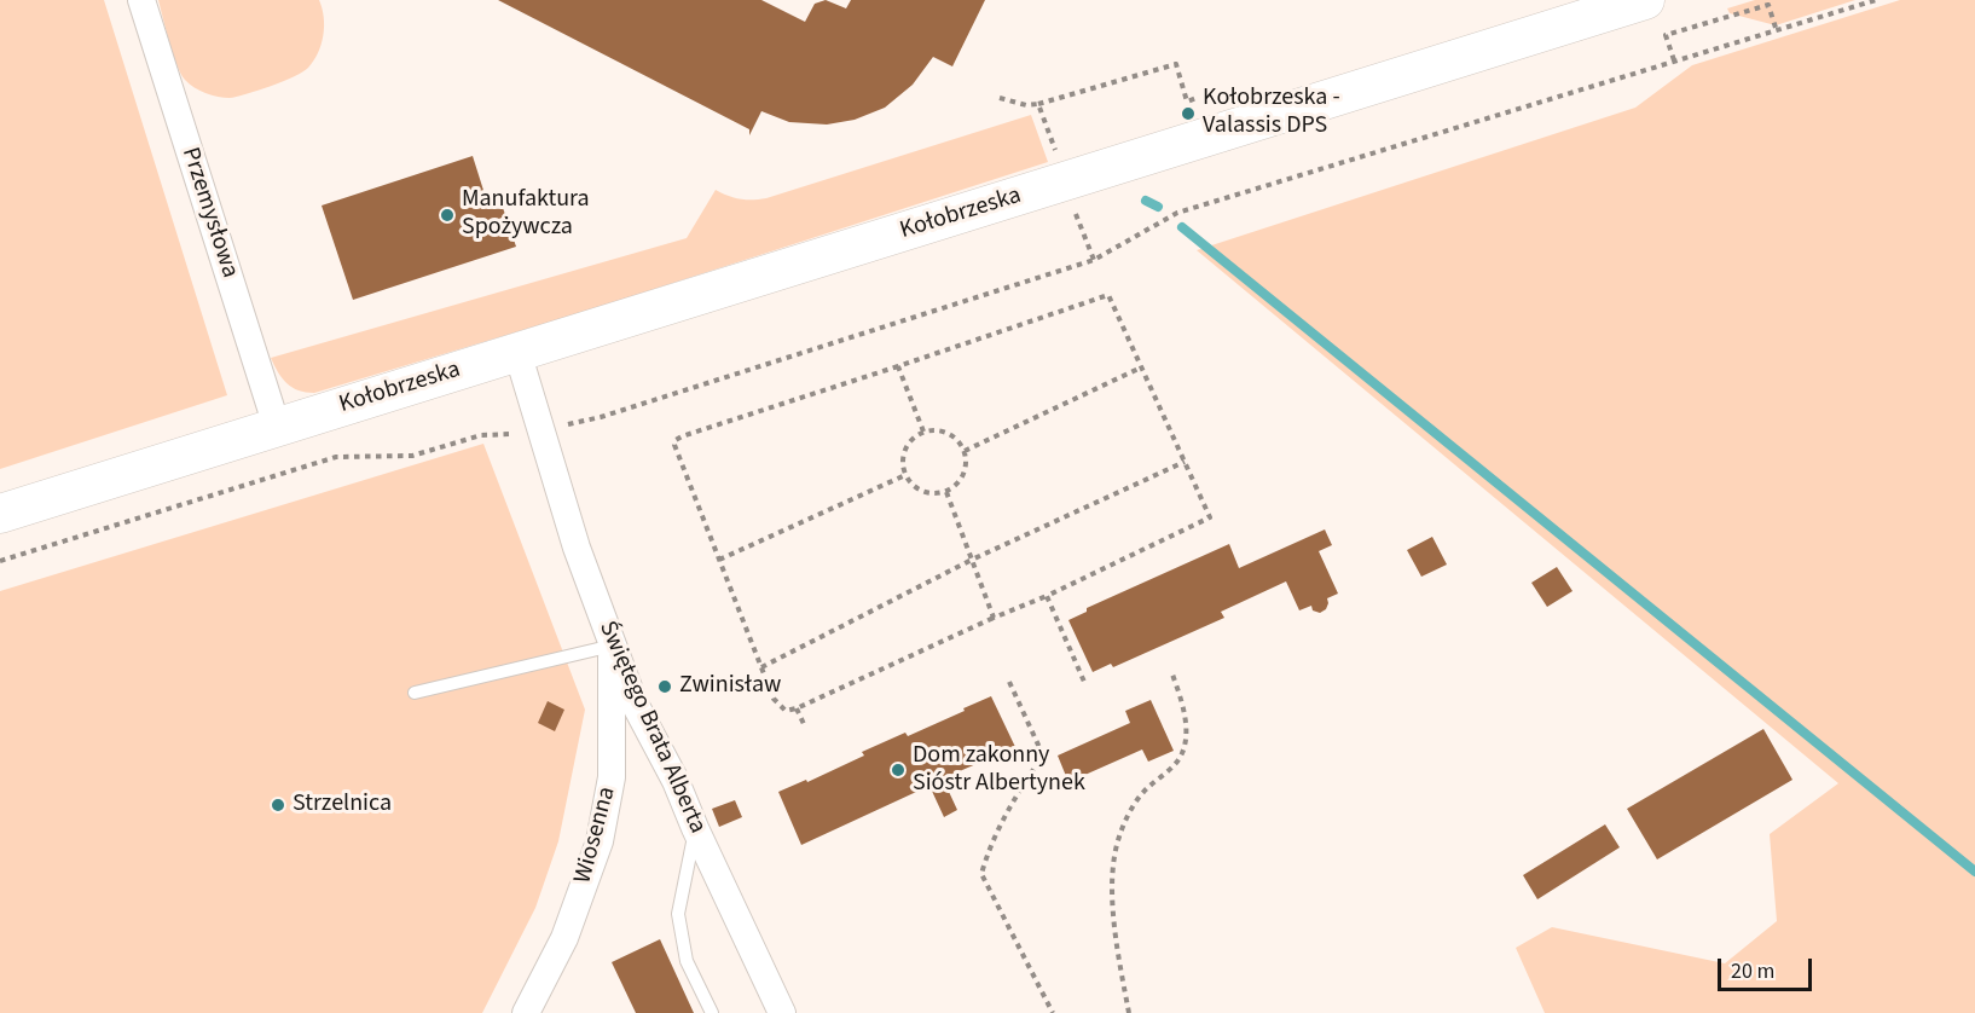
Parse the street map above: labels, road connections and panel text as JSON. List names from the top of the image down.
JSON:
{
  "streets": {
    "main road": ["Kołobrzeska"],
    "street": ["Przemysłowa", "Świętego Brata Alberta", "Wiosenna"]
  },
  "crossings": [
    ["Przemysłowa", "Kołobrzeska"],
    ["Kołobrzeska", "Świętego Brata Alberta"],
    ["Świętego Brata Alberta", "Wiosenna"]
  ],
  "places": [
    "Kołobrzeska - Valassis DPS",
    "Manufaktura Spożywcza",
    "Zwinisław",
    "Dom zakonny Sióstr Albertynek",
    "Strzelnica"
  ],
  "scale_bar": "20 m"
}
